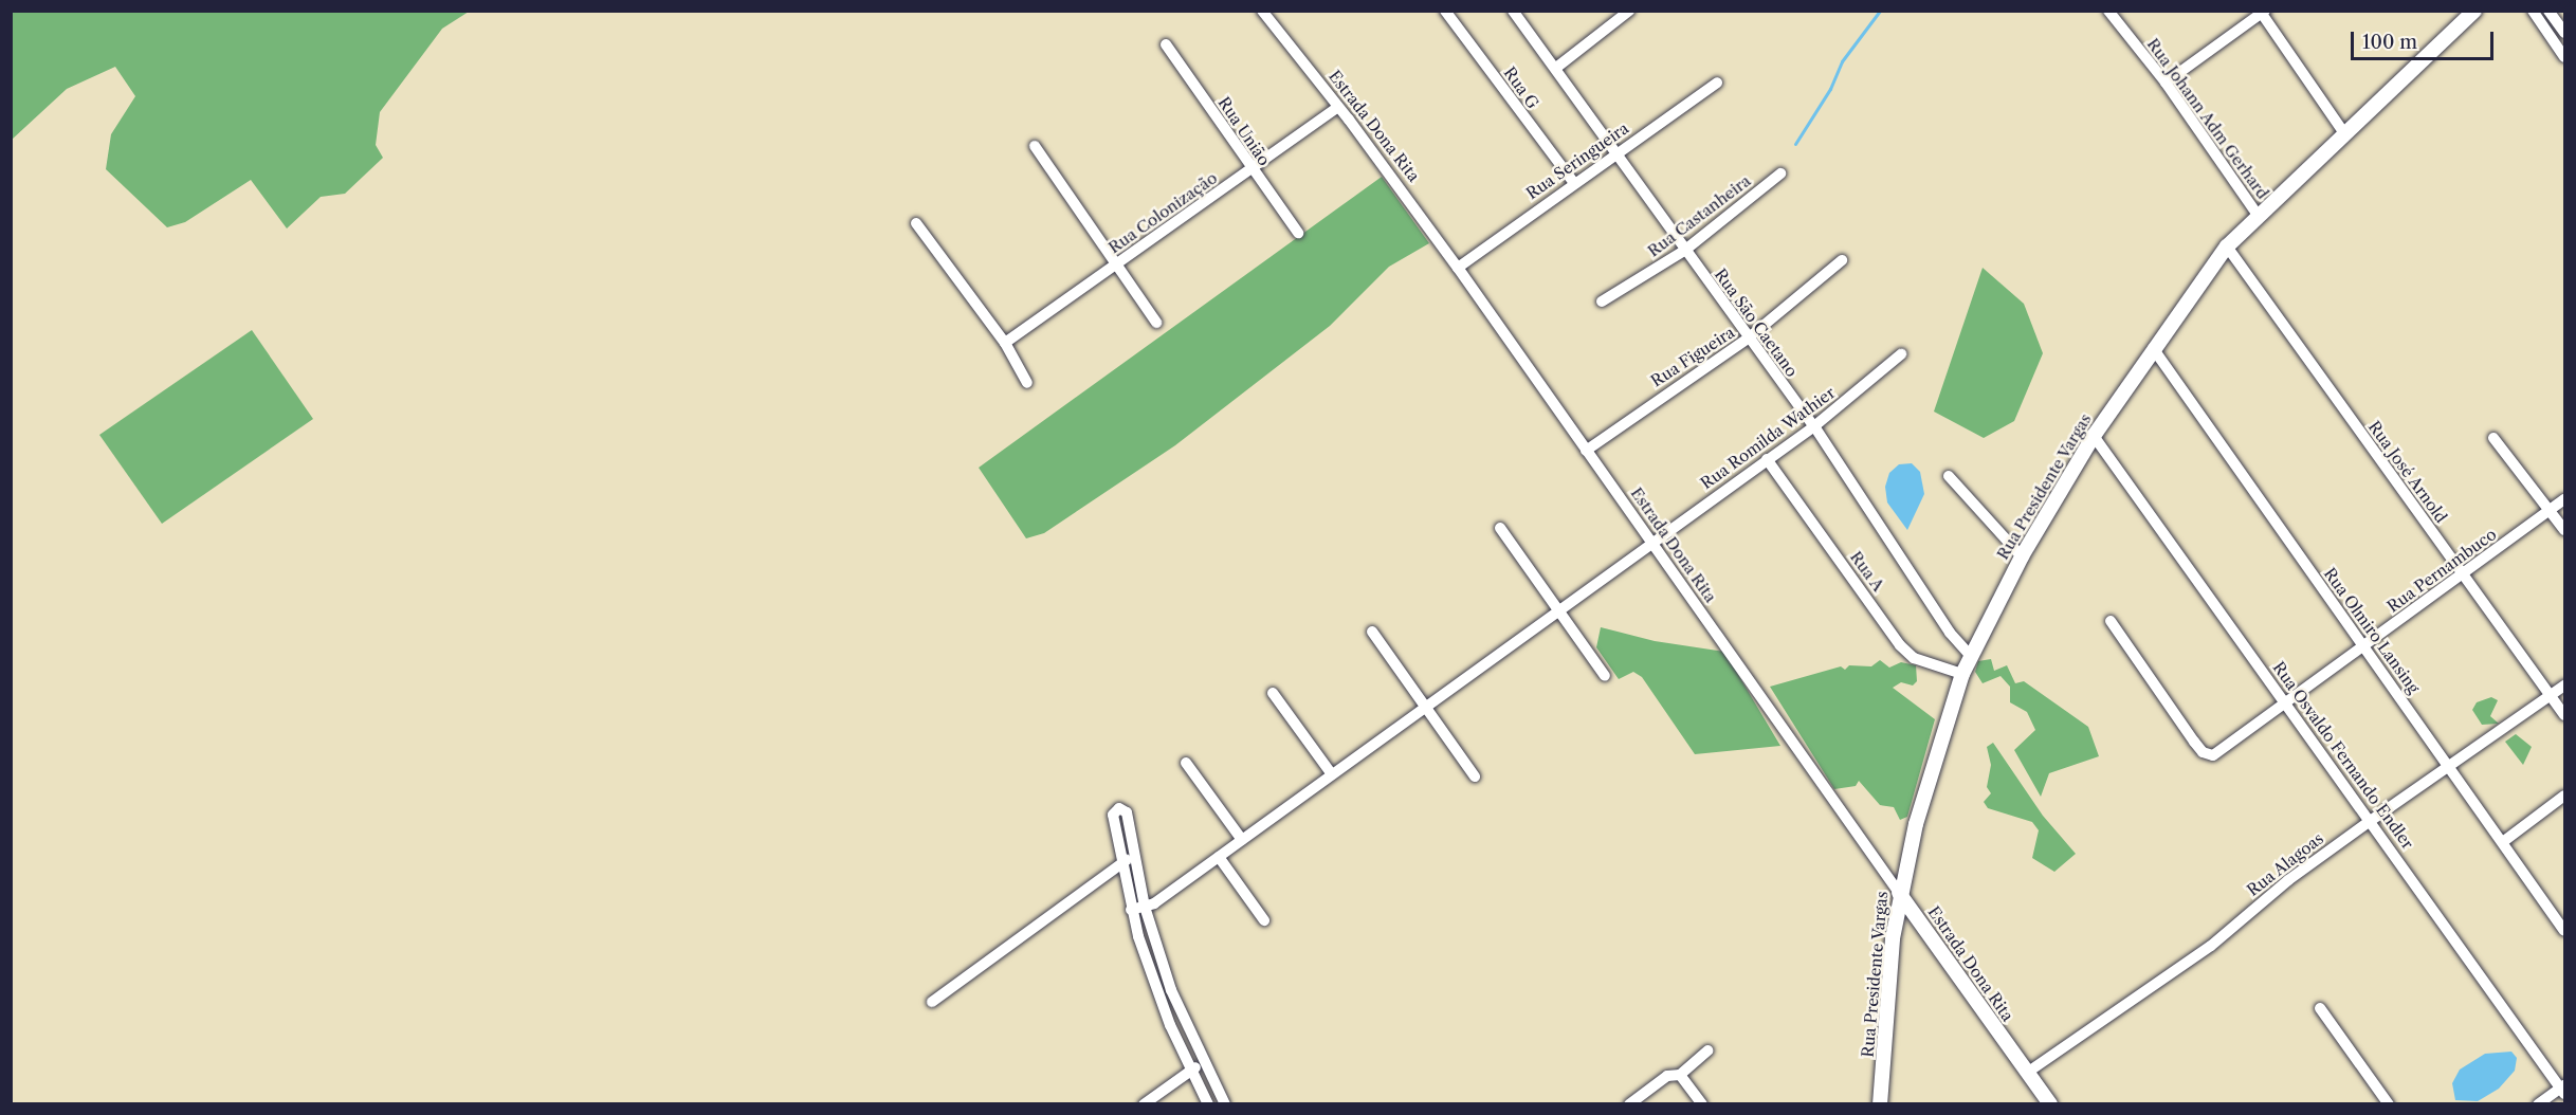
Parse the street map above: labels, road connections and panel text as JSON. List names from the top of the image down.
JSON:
{
  "streets": {
    "main road": ["Estrada Dona Rita", "Rua Presidente Vargas"],
    "street": [
      "Rua G",
      "Rua Johann Adm Gerhard",
      "Rua União",
      "Rua Seringueira",
      "Rua Colonização",
      "Rua Castanheira",
      "Rua São Caetano",
      "Rua Figueira",
      "Rua Romilda Wathier",
      "Rua José Arnold",
      "Rua Pernambuco",
      "Rua A",
      "Rua Olmiro Lansing",
      "Rua Osvaldo Fernando Endler",
      "Rua Alagoas"
    ]
  },
  "crossings": [
    ["Rua G", "Rua Seringueira"],
    ["Rua Johann Adm Gerhard", "Rua Presidente Vargas"],
    ["Estrada Dona Rita", "Rua Seringueira"],
    ["Estrada Dona Rita", "Rua Colonização"],
    ["Estrada Dona Rita", "Rua Figueira"],
    ["Estrada Dona Rita", "Rua Romilda Wathier"],
    ["Estrada Dona Rita", "Rua Presidente Vargas"],
    ["Estrada Dona Rita", "Rua Alagoas"],
    ["Rua União", "Rua Colonização"],
    ["Rua Seringueira", "Rua São Caetano"],
    ["Rua Castanheira", "Rua São Caetano"],
    ["Rua São Caetano", "Rua Figueira"],
    ["Rua São Caetano", "Rua Romilda Wathier"],
    ["Rua São Caetano", "Rua Presidente Vargas"],
    ["Rua Romilda Wathier", "Rua A"],
    ["Rua José Arnold", "Rua Presidente Vargas"],
    ["Rua José Arnold", "Rua Pernambuco"],
    ["Rua José Arnold", "Rua Alagoas"],
    ["Rua Presidente Vargas", "Rua A"],
    ["Rua Presidente Vargas", "Rua Olmiro Lansing"],
    ["Rua Presidente Vargas", "Rua Osvaldo Fernando Endler"],
    ["Rua Pernambuco", "Rua Olmiro Lansing"],
    ["Rua Pernambuco", "Rua Osvaldo Fernando Endler"],
    ["Rua Olmiro Lansing", "Rua Alagoas"],
    ["Rua Osvaldo Fernando Endler", "Rua Alagoas"]
  ],
  "scale_bar": "100 m"
}
